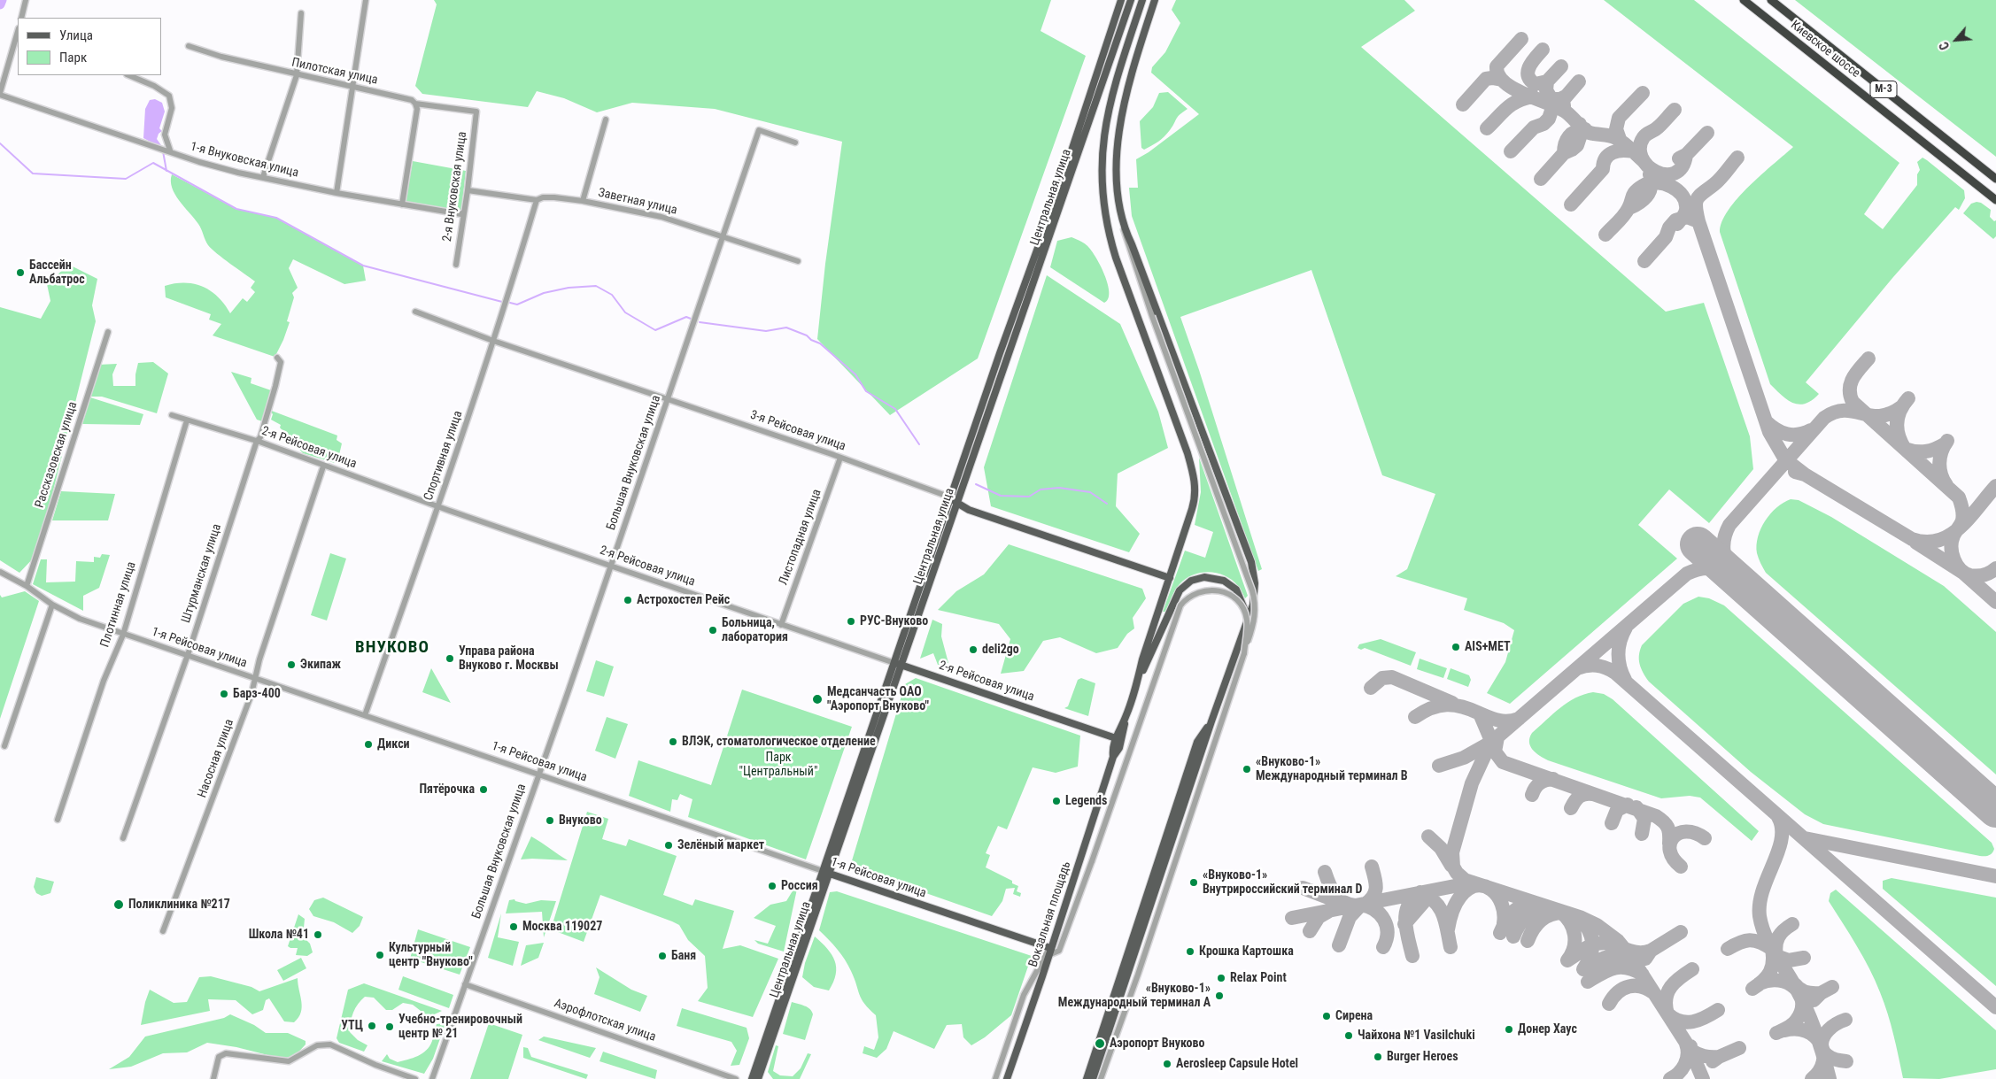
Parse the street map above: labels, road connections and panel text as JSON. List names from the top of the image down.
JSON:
{
  "streets": {
    "highway": ["Киевское шоссе", "М-3"],
    "main road": [
      "Центральная улица",
      "3-я Рейсовая улица",
      "2-я Рейсовая улица",
      "1-я Рейсовая улица",
      "Вокзальная площадь"
    ],
    "street": [
      "Пилотская улица",
      "1-я Внуковская улица",
      "2-я Внуковская улица",
      "Заветная улица",
      "Рассказовская улица",
      "Спортивная улица",
      "Большая Внуковская улица",
      "Листопадная улица",
      "Штурманская улица",
      "Плотинная улица",
      "Насосная улица",
      "Аэрофлотская улица"
    ]
  },
  "crossings": [
    ["Пилотская улица", "2-я Внуковская улица"],
    ["1-я Внуковская улица", "2-я Внуковская улица"],
    ["2-я Внуковская улица", "Заветная улица"],
    ["Центральная улица", "3-я Рейсовая улица"],
    ["Центральная улица", "2-я Рейсовая улица"],
    ["Центральная улица", "1-я Рейсовая улица"],
    ["Заветная улица", "Спортивная улица"],
    ["Заветная улица", "Большая Внуковская улица"],
    ["3-я Рейсовая улица", "Спортивная улица"],
    ["3-я Рейсовая улица", "Большая Внуковская улица"],
    ["3-я Рейсовая улица", "Листопадная улица"],
    ["3-я Рейсовая улица", "Вокзальная площадь"],
    ["2-я Рейсовая улица", "Спортивная улица"],
    ["2-я Рейсовая улица", "Большая Внуковская улица"],
    ["2-я Рейсовая улица", "Листопадная улица"],
    ["2-я Рейсовая улица", "Штурманская улица"],
    ["2-я Рейсовая улица", "Плотинная улица"],
    ["2-я Рейсовая улица", "Насосная улица"],
    ["2-я Рейсовая улица", "Вокзальная площадь"],
    ["Рассказовская улица", "1-я Рейсовая улица"],
    ["Спортивная улица", "1-я Рейсовая улица"],
    ["Большая Внуковская улица", "1-я Рейсовая улица"],
    ["Большая Внуковская улица", "Аэрофлотская улица"],
    ["Штурманская улица", "1-я Рейсовая улица"],
    ["Плотинная улица", "1-я Рейсовая улица"],
    ["1-я Рейсовая улица", "Насосная улица"],
    ["1-я Рейсовая улица", "Вокзальная площадь"]
  ],
  "districts": ["ВНУКОВО"],
  "parks": ["Парк \"Центральный\""],
  "places": [
    "Бассейн Альбатрос",
    "Астрохостел Рейс",
    "РУС-Внуково",
    "Больница, лаборатория",
    "AIS+MET",
    "deli2go",
    "Управа района Внуково г. Москвы",
    "Экипаж",
    "Барз-400",
    "Медсанчасть ОАО \"Аэропорт Внуково\"",
    "ВЛЭК, стоматологическое отделение",
    "Дикси",
    "«Внуково-1» Международный терминал B",
    "Пятёрочка",
    "Legends",
    "Внуково",
    "Зелёный маркет",
    "«Внуково-1» Внутрироссийский терминал D",
    "Россия",
    "Поликлиника №217",
    "Москва 119027",
    "Школа №41",
    "Крошка Картошка",
    "Культурный центр \"Внуково\"",
    "Баня",
    "Relax Point",
    "«Внуково-1» Международный терминал А",
    "Сирена",
    "УТЦ",
    "Учебно-тренировочный центр № 21",
    "Донер Хаус",
    "Чайхона №1 Vasilchuki",
    "Аэропорт Внуково",
    "Burger Heroes",
    "Aerosleep Capsule Hotel"
  ],
  "legend": ["Улица", "Парк"],
  "north": "bottom left"
}
